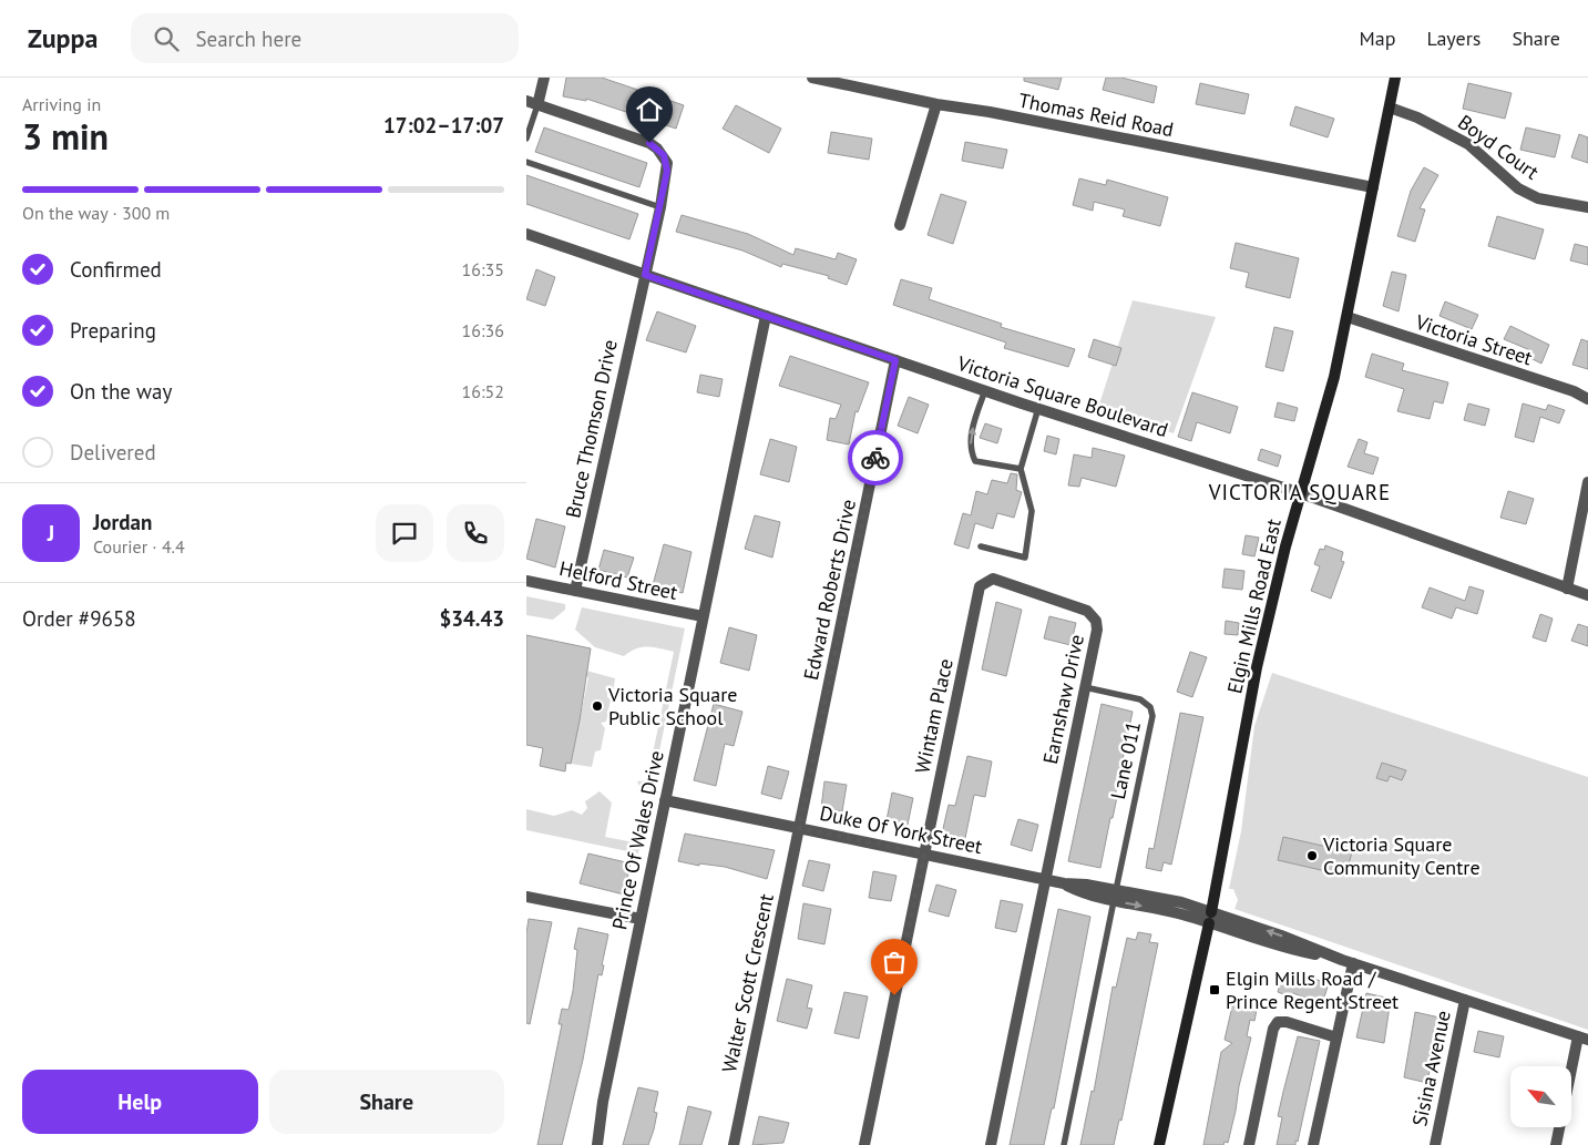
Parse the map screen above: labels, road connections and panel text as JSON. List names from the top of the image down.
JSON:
{
  "streets": {
    "main road": ["Elgin Mills Road East"],
    "street": [
      "Thomas Reid Road",
      "Boyd Court",
      "Victoria Street",
      "Victoria Square Boulevard",
      "Bruce Thomson Drive",
      "Helford Street",
      "Edward Roberts Drive",
      "Earnshaw Drive",
      "Wintam Place",
      "Duke Of York Street",
      "Prince Of Wales Drive",
      "Walter Scott Crescent",
      "Sisina Avenue"
    ],
    "lane": ["Lane 011"]
  },
  "crossings": [
    ["Thomas Reid Road", "Elgin Mills Road East"],
    ["Boyd Court", "Elgin Mills Road East"],
    ["Victoria Street", "Elgin Mills Road East"],
    ["Victoria Square Boulevard", "Bruce Thomson Drive"],
    ["Victoria Square Boulevard", "Edward Roberts Drive"],
    ["Victoria Square Boulevard", "Elgin Mills Road East"],
    ["Victoria Square Boulevard", "Prince Of Wales Drive"],
    ["Bruce Thomson Drive", "Helford Street"],
    ["Helford Street", "Prince Of Wales Drive"],
    ["Edward Roberts Drive", "Duke Of York Street"],
    ["Edward Roberts Drive", "Walter Scott Crescent"],
    ["Elgin Mills Road East", "Duke Of York Street"],
    ["Earnshaw Drive", "Wintam Place"],
    ["Earnshaw Drive", "Lane 011"],
    ["Earnshaw Drive", "Duke Of York Street"],
    ["Wintam Place", "Duke Of York Street"],
    ["Lane 011", "Duke Of York Street"],
    ["Duke Of York Street", "Prince Of Wales Drive"],
    ["Duke Of York Street", "Walter Scott Crescent"],
    ["Duke Of York Street", "Sisina Avenue"]
  ],
  "districts": ["VICTORIA SQUARE"],
  "places": {
    "other": ["Victoria Square Public School", "Victoria Square Community Centre"],
    "transit": ["Elgin Mills Road / Prince Regent Street"]
  },
  "north": "top left",
  "page": {
    "header": "Zuppa",
    "search": "Search here",
    "nav": ["Map", "Layers", "Share"],
    "heading": ["3 min", "Arriving in", "17:02–17:07"],
    "panel": [
      "Jordan",
      "Courier · 4.4",
      "Order #9658",
      "$34.43"
    ],
    "bar": "On the way · 300 m",
    "list": [
      ["Confirmed", "16:35"],
      ["Preparing", "16:36"],
      ["On the way", "16:52"],
      "Delivered"
    ],
    "round": "J",
    "buttons": ["Help", "Share"]
  }
}
